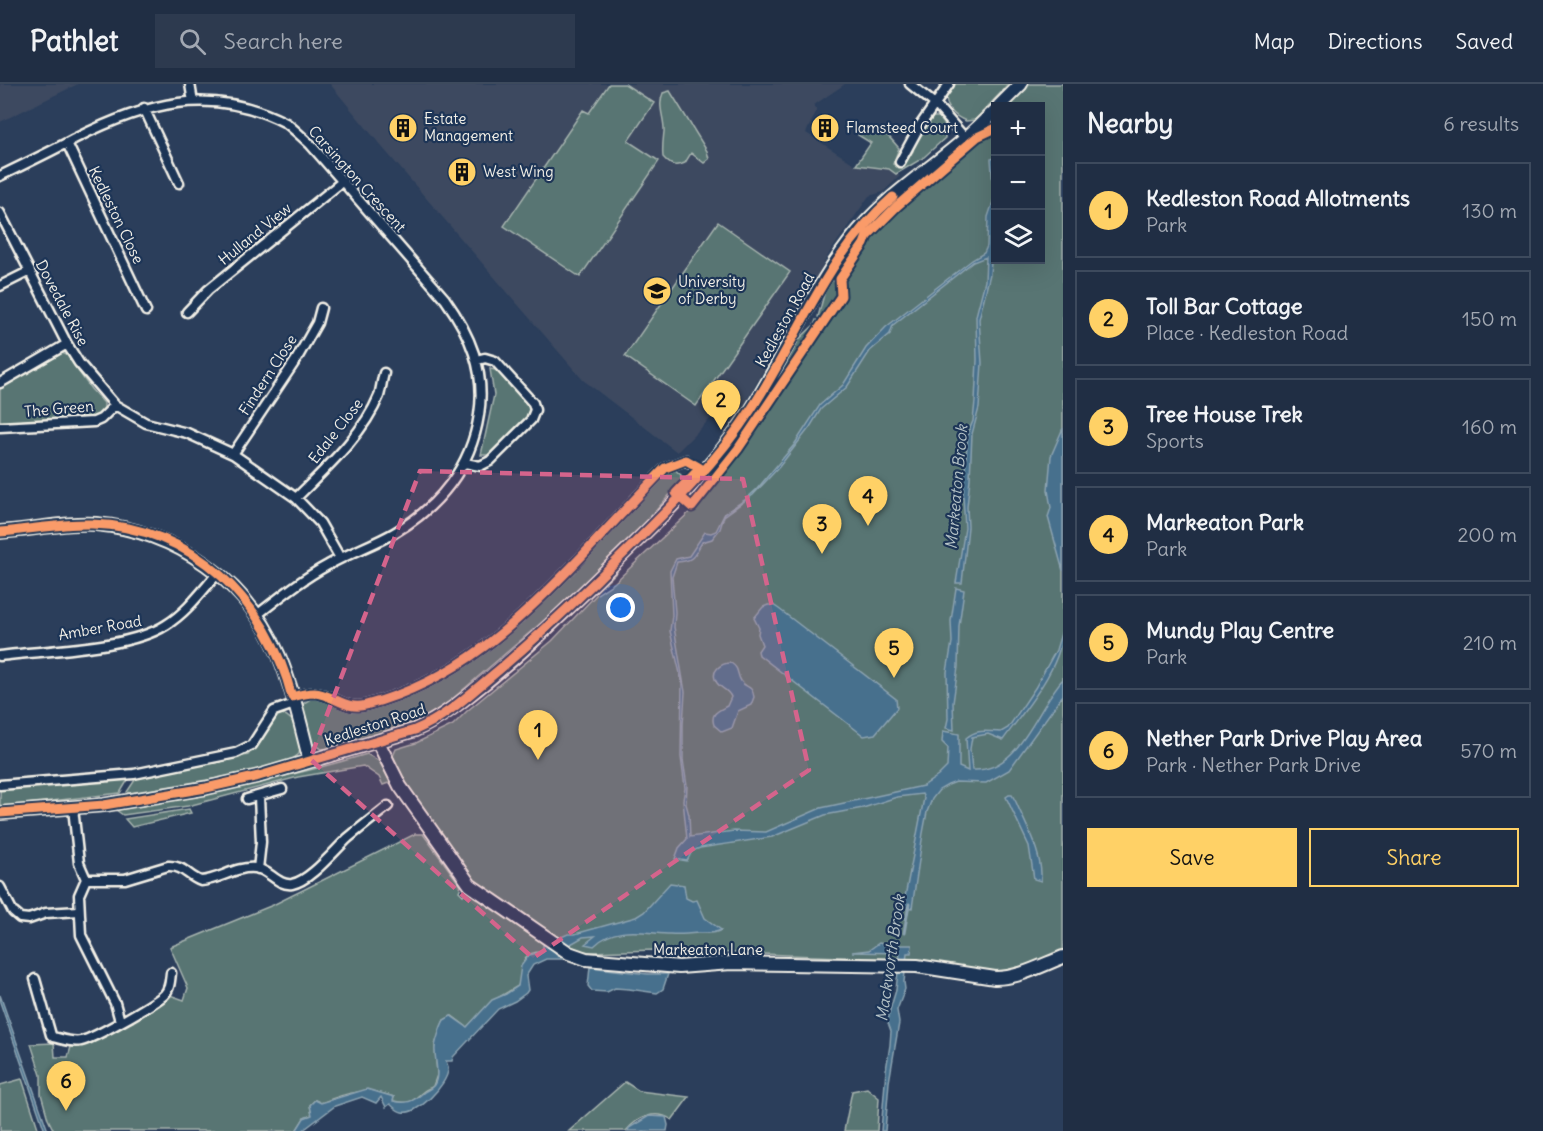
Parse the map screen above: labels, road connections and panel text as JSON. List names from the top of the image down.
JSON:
{
  "streets": {
    "street": [
      "Carsington Crescent",
      "Kedleston Close",
      "Hulland View",
      "Dovedale Rise",
      "Kedleston Road",
      "Findern Close",
      "The Green",
      "Edale Close",
      "Amber Road",
      "Markeaton Lane"
    ]
  },
  "crossings": [
    ["Carsington Crescent", "Kedleston Close"],
    ["Carsington Crescent", "Hulland View"],
    ["Carsington Crescent", "Dovedale Rise"],
    ["Dovedale Rise", "Findern Close"],
    ["Dovedale Rise", "The Green"],
    ["Dovedale Rise", "Edale Close"],
    ["Kedleston Road", "Markeaton Lane"]
  ],
  "water": ["Markeaton Brook", "Mackworth Brook"],
  "places": {
    "building": ["Estate Management", "Flamsteed Court", "West Wing"],
    "school or university": ["University of Derby"]
  },
  "page": {
    "header": "Pathlet",
    "search": "Search here",
    "nav": ["Map", "Directions", "Saved"],
    "heading": ["Nearby", "6 results"],
    "map_buttons": ["+", "−"],
    "list": [
      {
        "mark": "1",
        "name": "Kedleston Road Allotments",
        "note": "Park",
        "value": "130 m"
      },
      {
        "mark": "2",
        "name": "Toll Bar Cottage",
        "note": "Place · Kedleston Road",
        "value": "150 m"
      },
      {
        "mark": "3",
        "name": "Tree House Trek",
        "note": "Sports",
        "value": "160 m"
      },
      {
        "mark": "4",
        "name": "Markeaton Park",
        "note": "Park",
        "value": "200 m"
      },
      {
        "mark": "5",
        "name": "Mundy Play Centre",
        "note": "Park",
        "value": "210 m"
      },
      {
        "mark": "6",
        "name": "Nether Park Drive Play Area",
        "note": "Park · Nether Park Drive",
        "value": "570 m"
      }
    ],
    "pins": [
      "2",
      "4",
      "3",
      "5",
      "1",
      "6"
    ],
    "buttons": ["Save", "Share"]
  }
}
